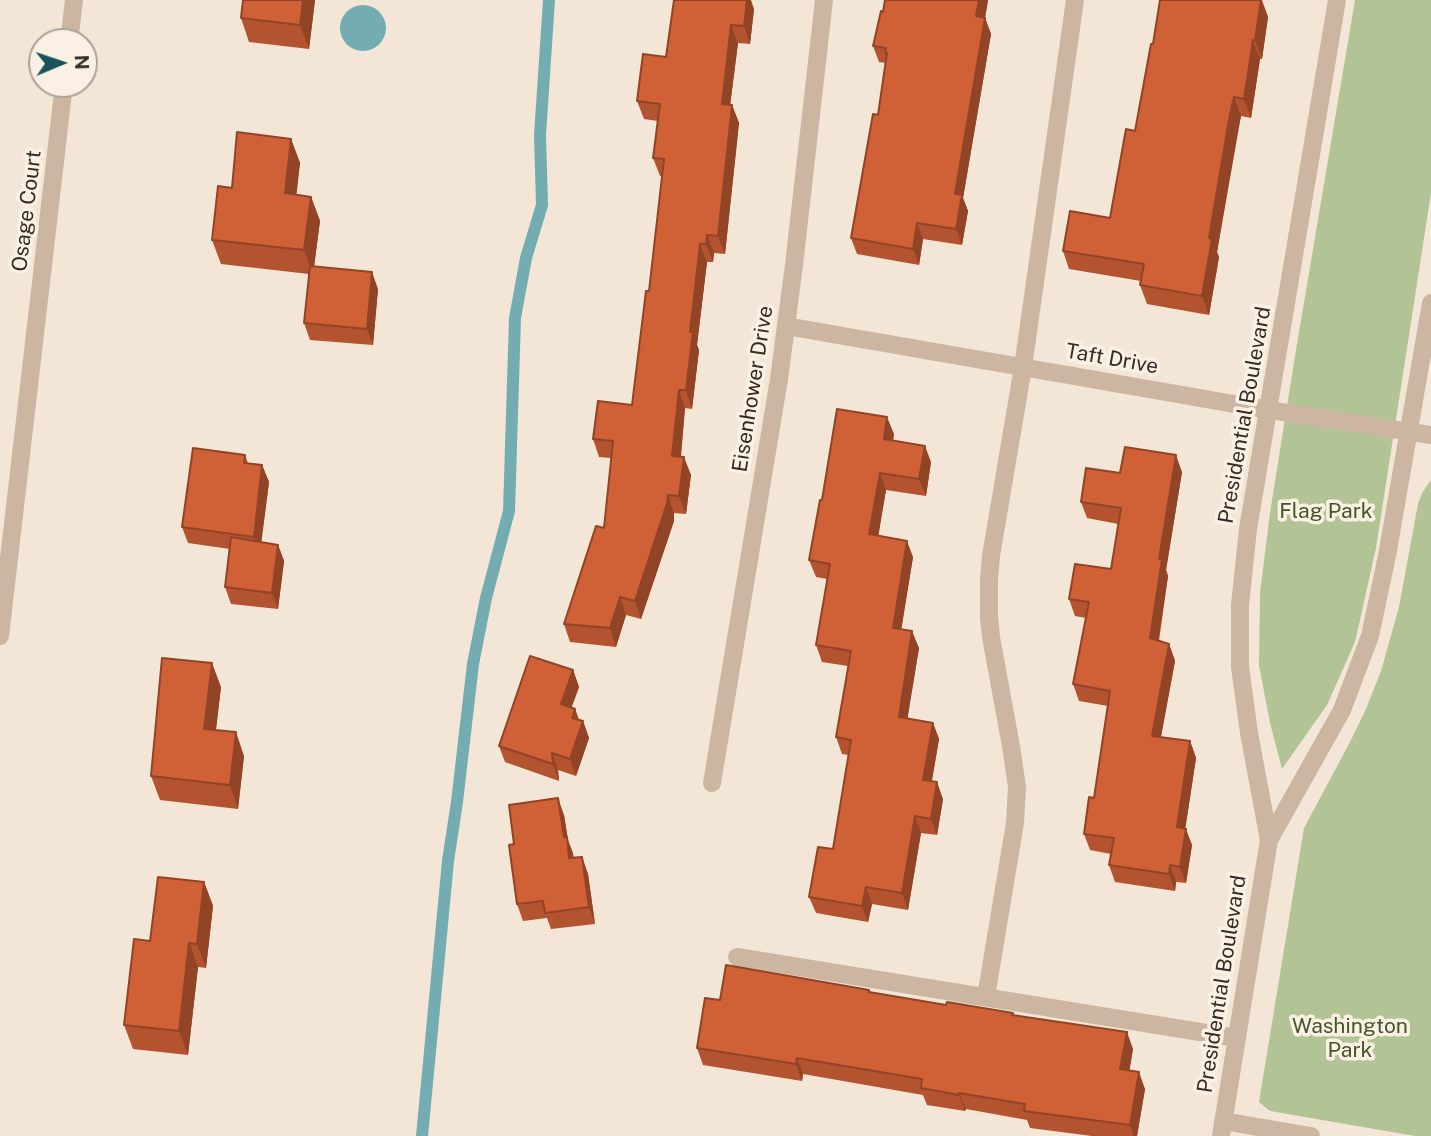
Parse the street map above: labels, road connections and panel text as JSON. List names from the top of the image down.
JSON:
{
  "streets": {
    "street": [
      "Osage Court",
      "Taft Drive",
      "Eisenhower Drive",
      "Presidential Boulevard"
    ]
  },
  "crossings": [
    ["Taft Drive", "Eisenhower Drive"],
    ["Taft Drive", "Presidential Boulevard"]
  ],
  "parks": ["Flag Park", "Washington Park"],
  "north": "right"
}
